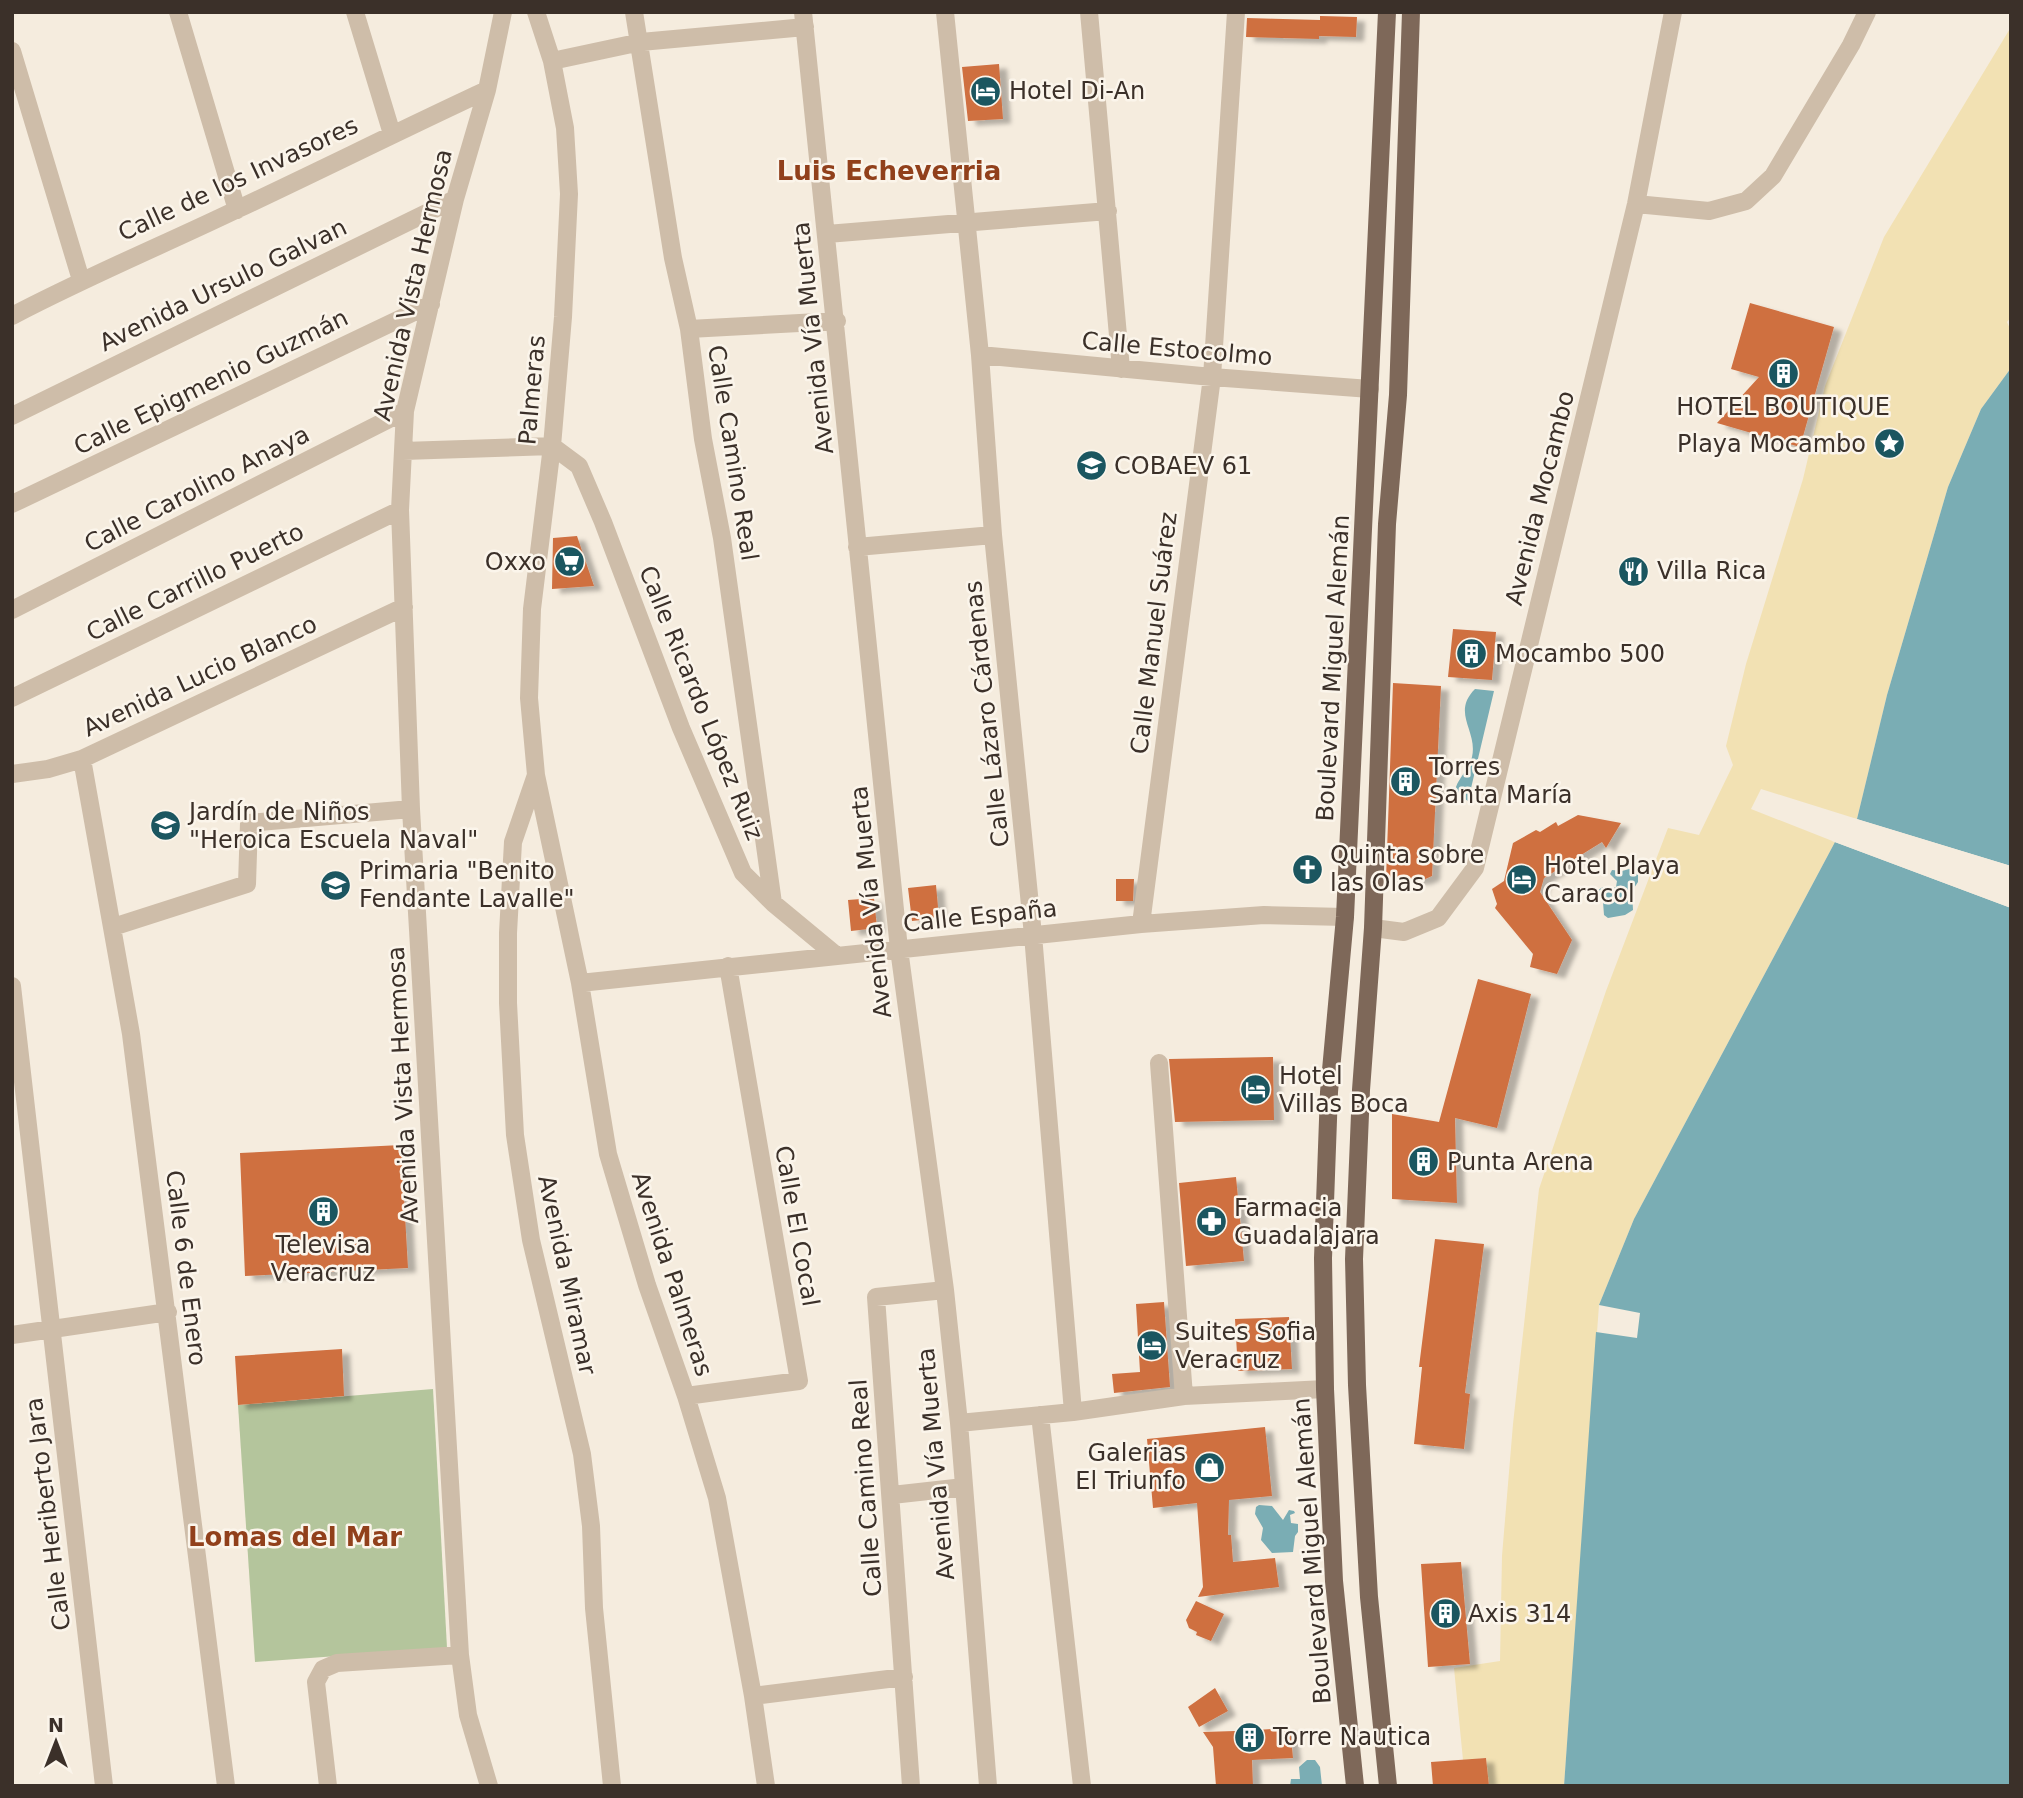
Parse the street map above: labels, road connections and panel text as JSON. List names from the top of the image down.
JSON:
{
  "streets": {
    "main road": ["Boulevard Miguel Alemán"],
    "street": [
      "Calle de los Invasores",
      "Avenida Ursulo Galvan",
      "Avenida Vista Hermosa",
      "Avenida Vía Muerta",
      "Calle Estocolmo",
      "Calle Epigmenio Guzmán",
      "Palmeras",
      "Calle Camino Real",
      "Calle Carolino Anaya",
      "Avenida Mocambo",
      "Calle Carrillo Puerto",
      "Calle Manuel Suárez",
      "Avenida Lucio Blanco",
      "Calle Ricardo López Ruiz",
      "Calle Lázaro Cárdenas",
      "Calle España",
      "Calle El Cocal",
      "Calle 6 de Enero",
      "Avenida Palmeras",
      "Avenida Miramar",
      "Calle Heriberto Jara"
    ]
  },
  "crossings": [
    ["Calle de los Invasores", "Avenida Vista Hermosa"],
    ["Avenida Ursulo Galvan", "Avenida Vista Hermosa"],
    ["Avenida Vista Hermosa", "Calle Epigmenio Guzmán"],
    ["Avenida Vista Hermosa", "Calle Carolino Anaya"],
    ["Avenida Vista Hermosa", "Calle Carrillo Puerto"],
    ["Avenida Vista Hermosa", "Avenida Lucio Blanco"],
    ["Avenida Vía Muerta", "Calle Camino Real"],
    ["Avenida Vía Muerta", "Calle España"],
    ["Calle Estocolmo", "Calle Manuel Suárez"],
    ["Calle Estocolmo", "Boulevard Miguel Alemán"],
    ["Calle Estocolmo", "Calle Lázaro Cárdenas"],
    ["Palmeras", "Calle Ricardo López Ruiz"],
    ["Palmeras", "Avenida Palmeras"],
    ["Palmeras", "Avenida Miramar"],
    ["Calle Camino Real", "Calle Ricardo López Ruiz"],
    ["Avenida Mocambo", "Boulevard Miguel Alemán"],
    ["Calle Manuel Suárez", "Calle España"],
    ["Boulevard Miguel Alemán", "Calle España"],
    ["Avenida Lucio Blanco", "Calle 6 de Enero"],
    ["Calle Ricardo López Ruiz", "Calle España"],
    ["Calle Lázaro Cárdenas", "Calle España"],
    ["Calle España", "Calle El Cocal"],
    ["Calle España", "Avenida Palmeras"],
    ["Calle El Cocal", "Avenida Palmeras"],
    ["Avenida Palmeras", "Avenida Miramar"]
  ],
  "districts": ["Luis Echeverria", "Lomas del Mar"],
  "places": {
    "hotel": [
      "Hotel Di-An",
      "Hotel Playa Caracol",
      "Hotel Villas Boca",
      "Suites Sofia Veracruz"
    ],
    "building": [
      "HOTEL BOUTIQUE",
      "Mocambo 500",
      "Torres Santa María",
      "Punta Arena",
      "Televisa Veracruz",
      "Axis 314",
      "Torre Nautica"
    ],
    "place": ["Playa Mocambo"],
    "school or university": ["COBAEV 61", "Jardín de Niños \"Heroica Escuela Naval\"", "Primaria \"Benito Fendante Lavalle\""],
    "supermarket": ["Oxxo"],
    "restaurant": ["Villa Rica"],
    "church": ["Quinta sobre las Olas"],
    "pharmacy": ["Farmacia Guadalajara"],
    "shop": ["Galerias El Triunfo"]
  },
  "north": "top"
}
